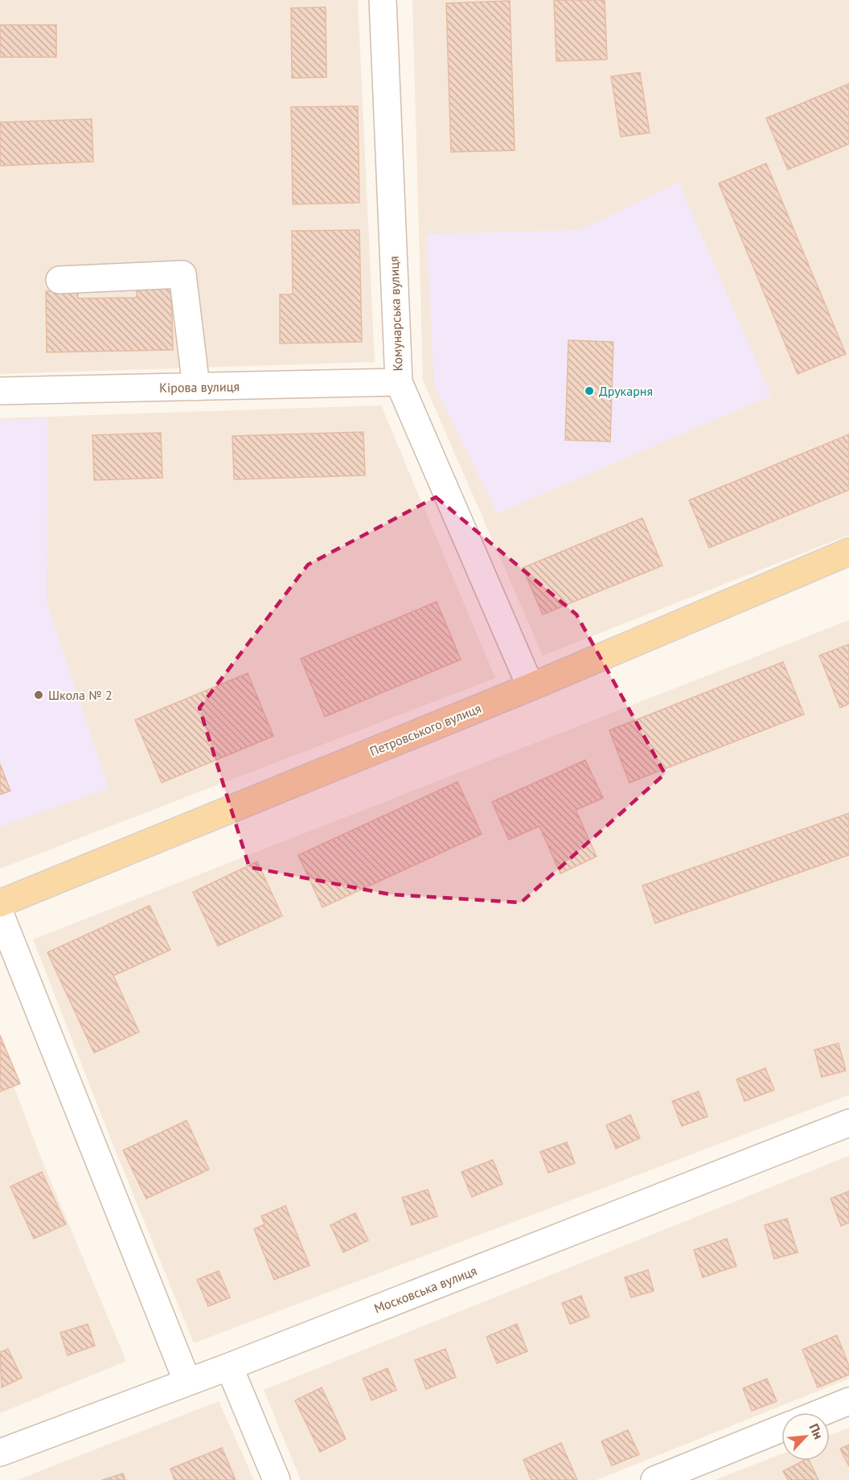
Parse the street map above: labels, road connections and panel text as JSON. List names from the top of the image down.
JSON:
{
  "streets": {
    "main road": ["Петровського вулиця"],
    "street": ["Комунарська вулиця", "Кірова вулиця", "Московська вулиця"]
  },
  "crossings": [
    ["Комунарська вулиця", "Кірова вулиця"],
    ["Комунарська вулиця", "Петровського вулиця"]
  ],
  "places": ["Друкарня", "Школа № 2"],
  "north": "top right"
}
